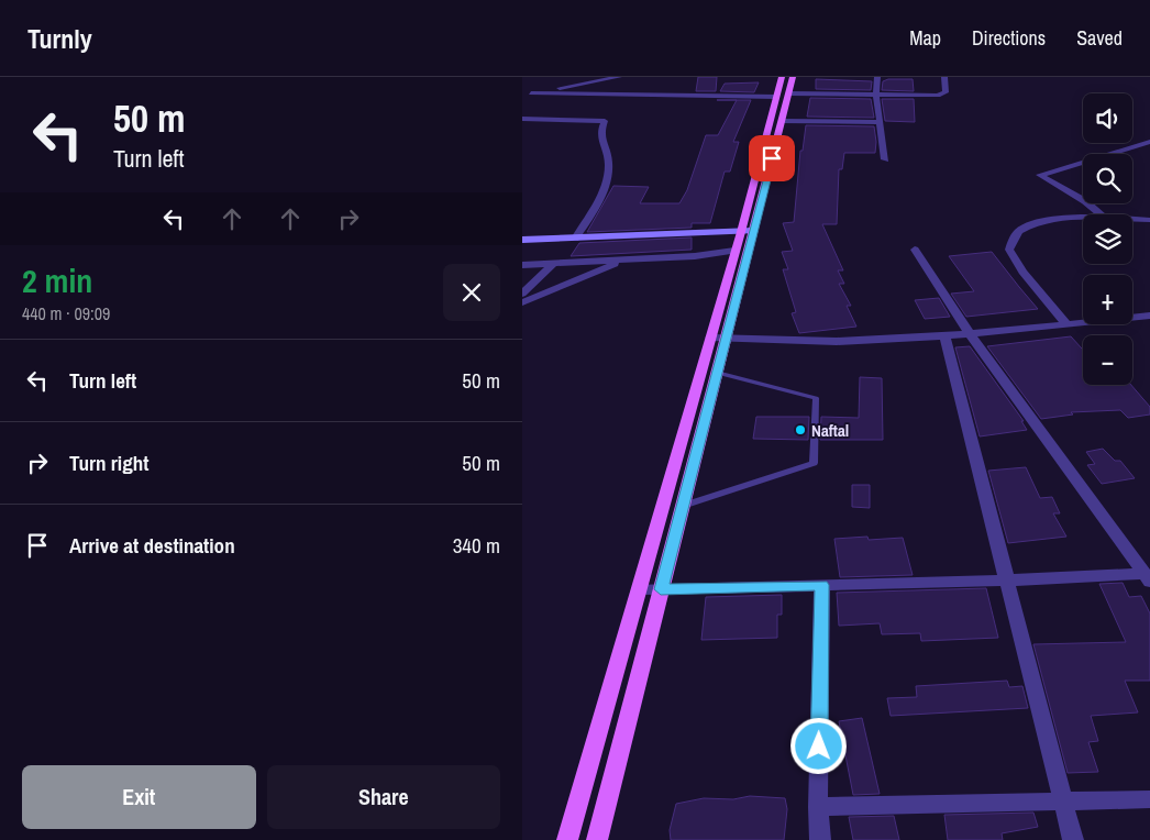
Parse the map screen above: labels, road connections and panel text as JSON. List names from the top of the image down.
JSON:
{
  "places": ["Naftal"],
  "page": {
    "header": "Turnly",
    "nav": ["Map", "Directions", "Saved"],
    "turn": ["50 m", "Turn left"],
    "map_buttons": ["+", "−"],
    "heading": ["2 min", "440 m · 09:09"],
    "list": [
      {
        "name": "Turn left",
        "value": "50 m"
      },
      {
        "name": "Turn right",
        "value": "50 m"
      },
      {
        "name": "Arrive at destination",
        "value": "340 m"
      }
    ],
    "buttons": ["Exit", "Share"]
  }
}
